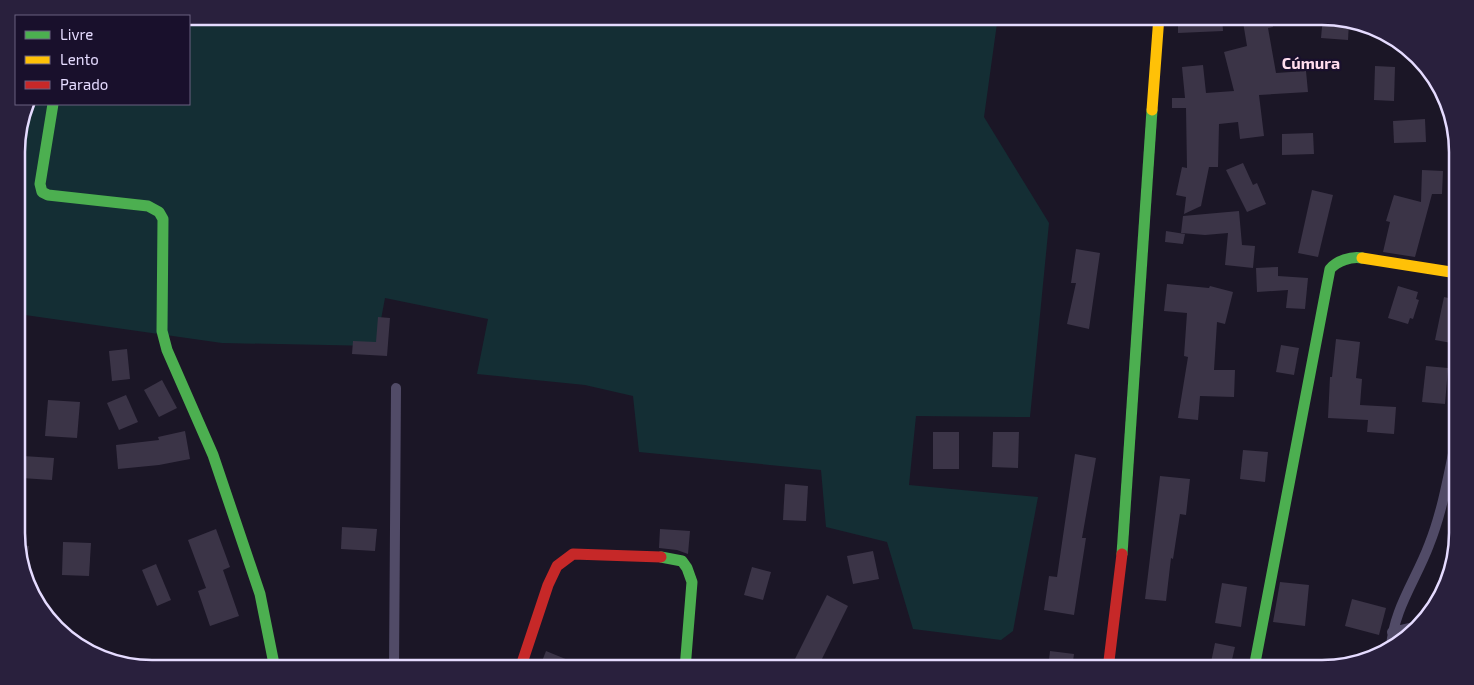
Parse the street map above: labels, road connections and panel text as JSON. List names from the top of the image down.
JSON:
{
  "districts": ["Cúmura"],
  "legend": ["Livre", "Lento", "Parado"]
}
